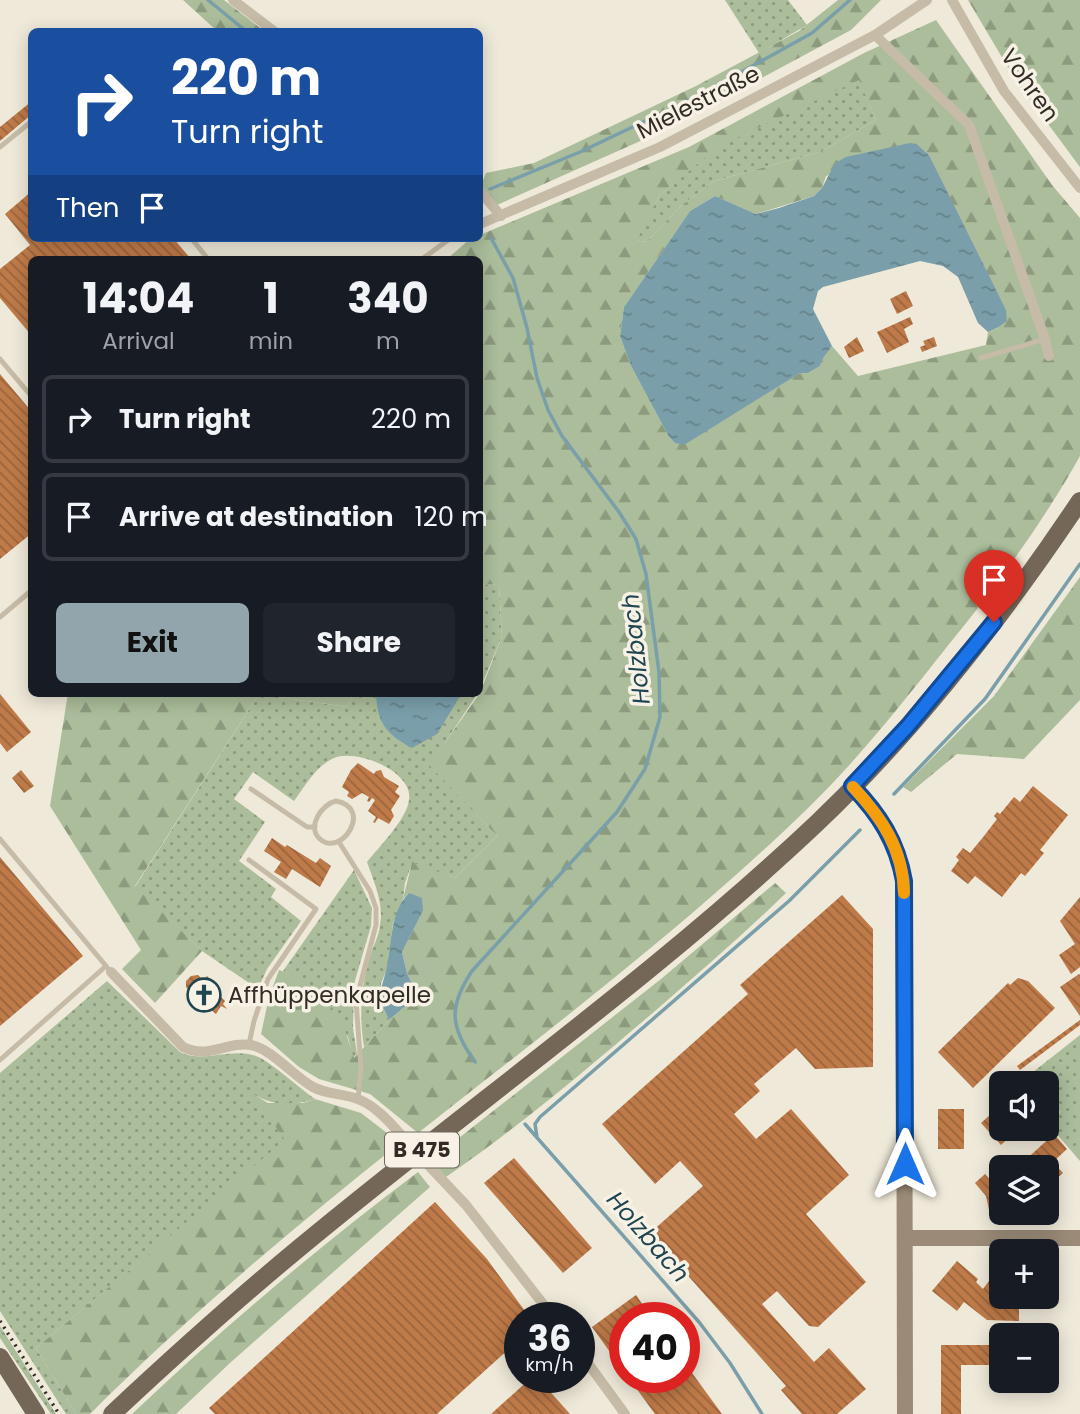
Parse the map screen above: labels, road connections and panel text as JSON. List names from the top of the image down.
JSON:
{
  "streets": {
    "main road": ["B 475"],
    "street": ["Vohren", "Mielestraße"]
  },
  "water": ["Holzbach"],
  "places": {
    "church": ["Affhüppenkapelle"]
  },
  "page": {
    "turn": ["220 m", "Turn right"],
    "then": "Then",
    "eta": [
      "14:04",
      "Arrival",
      "1",
      "min",
      "340",
      "m"
    ],
    "list": [
      {
        "name": "Turn right",
        "value": "220 m"
      },
      {
        "name": "Arrive at destination",
        "value": "120 m"
      }
    ],
    "buttons": ["Exit", "Share"],
    "map_buttons": ["+", "−"],
    "speed": "36 km/h",
    "limit": "40"
  }
}
